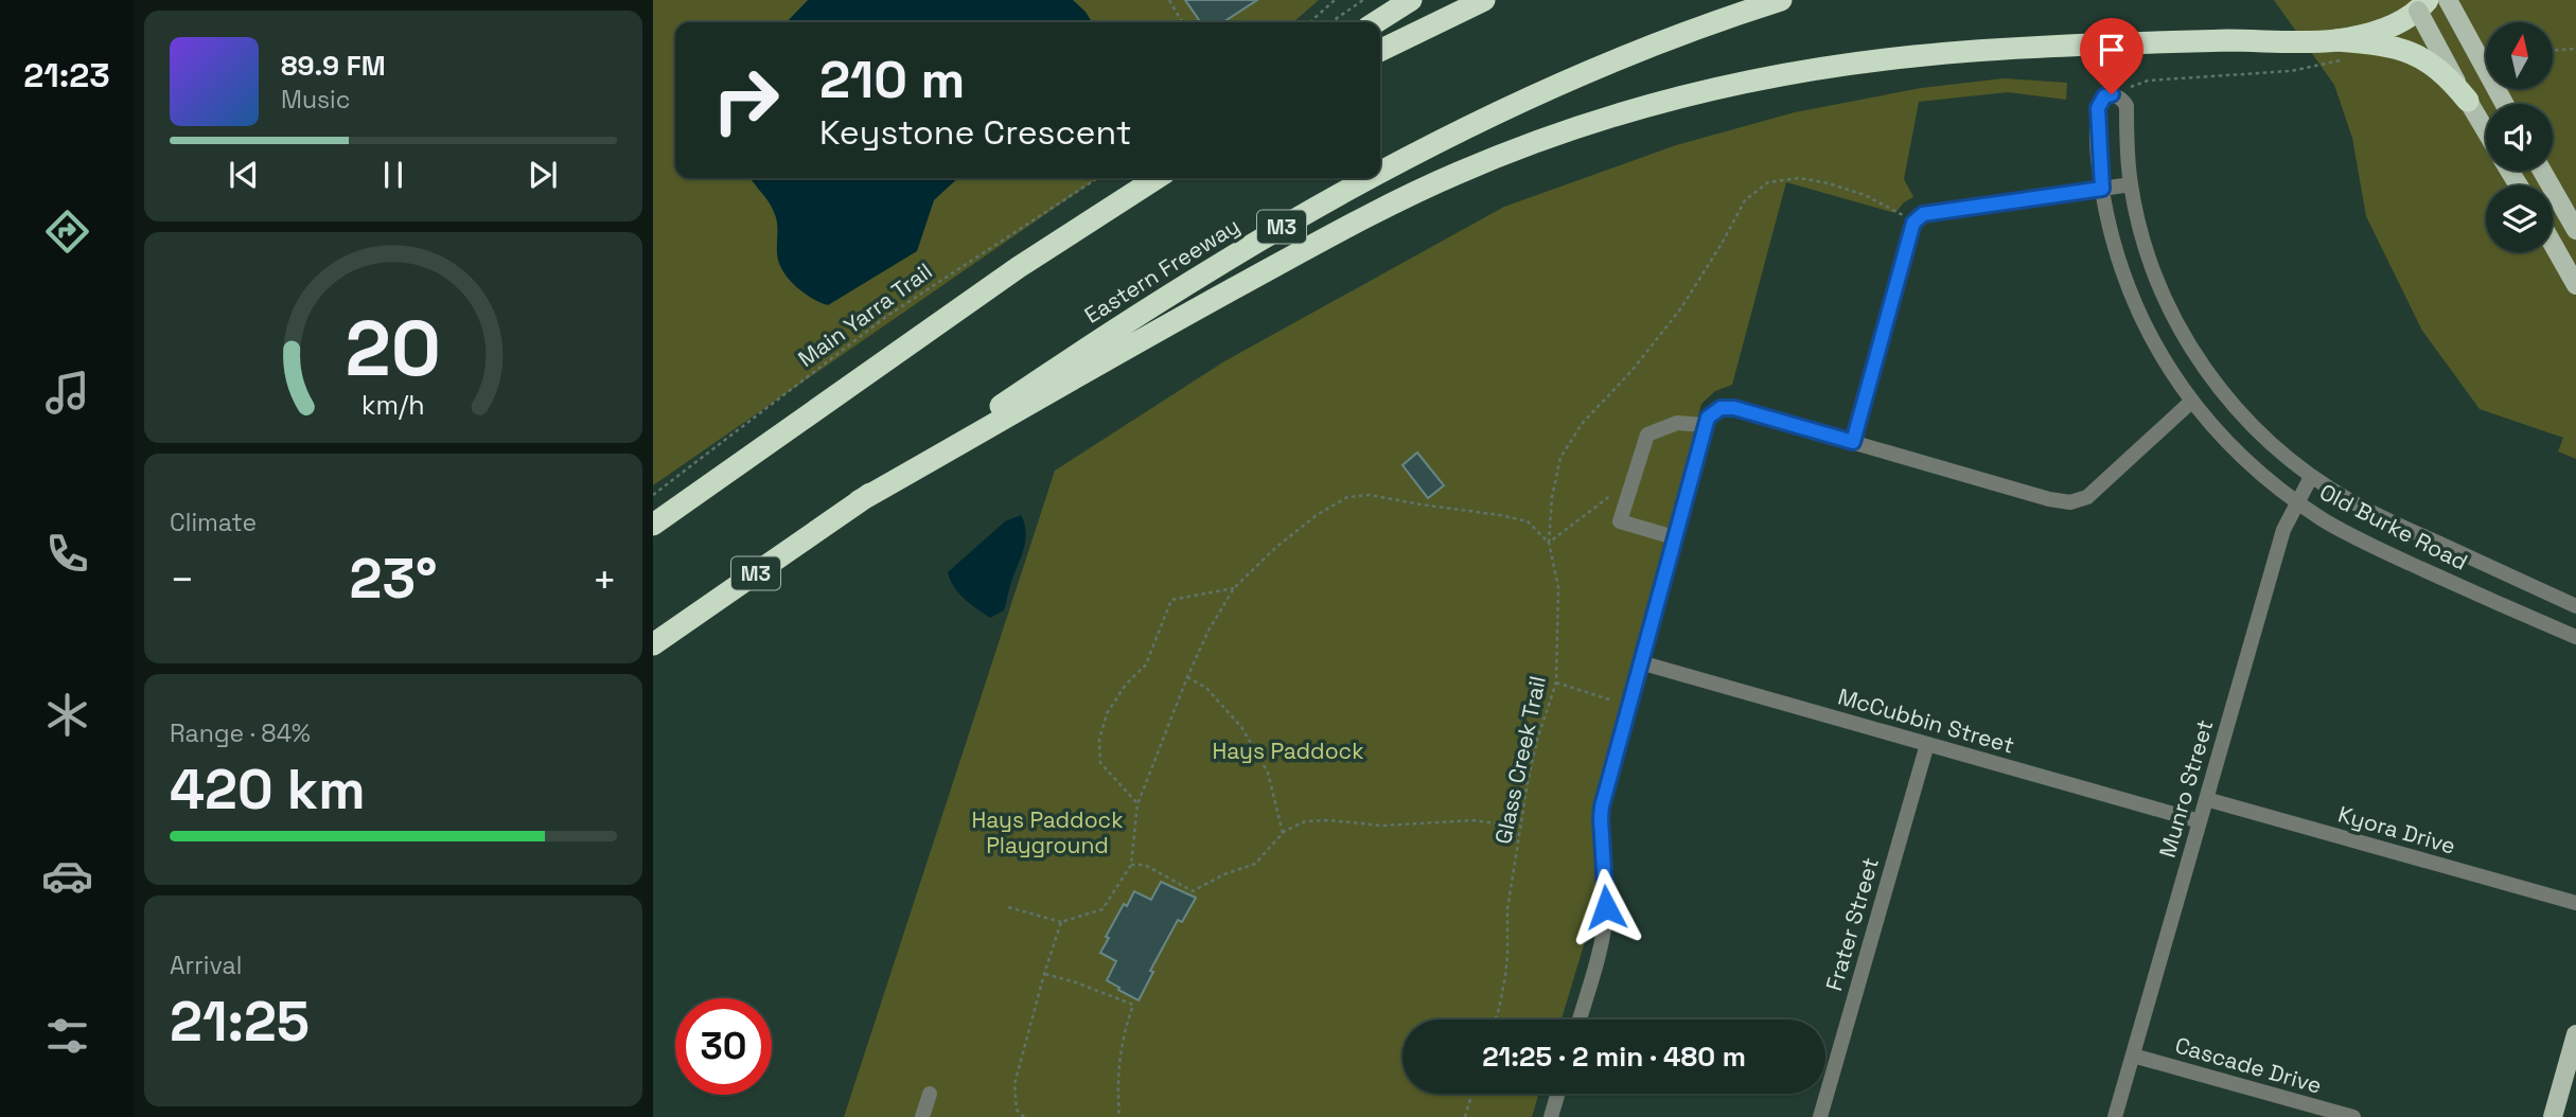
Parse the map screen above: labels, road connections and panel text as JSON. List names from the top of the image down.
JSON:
{
  "streets": {
    "highway": ["M3", "Eastern Freeway"],
    "street": [
      "Old Burke Road",
      "McCubbin Street",
      "Munro Street",
      "Kyora Drive",
      "Frater Street",
      "Cascade Drive"
    ],
    "path": ["Main Yarra Trail", "Glass Creek Trail"]
  },
  "crossings": [
    ["Old Burke Road", "Munro Street"],
    ["McCubbin Street", "Munro Street"],
    ["McCubbin Street", "Frater Street"],
    ["Munro Street", "Kyora Drive"],
    ["Munro Street", "Cascade Drive"]
  ],
  "parks": ["Hays Paddock", "Hays Paddock Playground"],
  "north": "top",
  "page": {
    "tabs": "21:23",
    "turn": ["210 m", "Keystone Crescent"],
    "song": ["89.9 FM", "Music"],
    "tile": [
      "Climate",
      ["Range · 84%", "420 km"],
      ["Arrival", "21:25"]
    ],
    "heat": ["−", "23°", "+"],
    "limit": "30",
    "trip": "21:25 · 2 min · 480 m",
    "gauge": ["20", "km/h"]
  }
}
